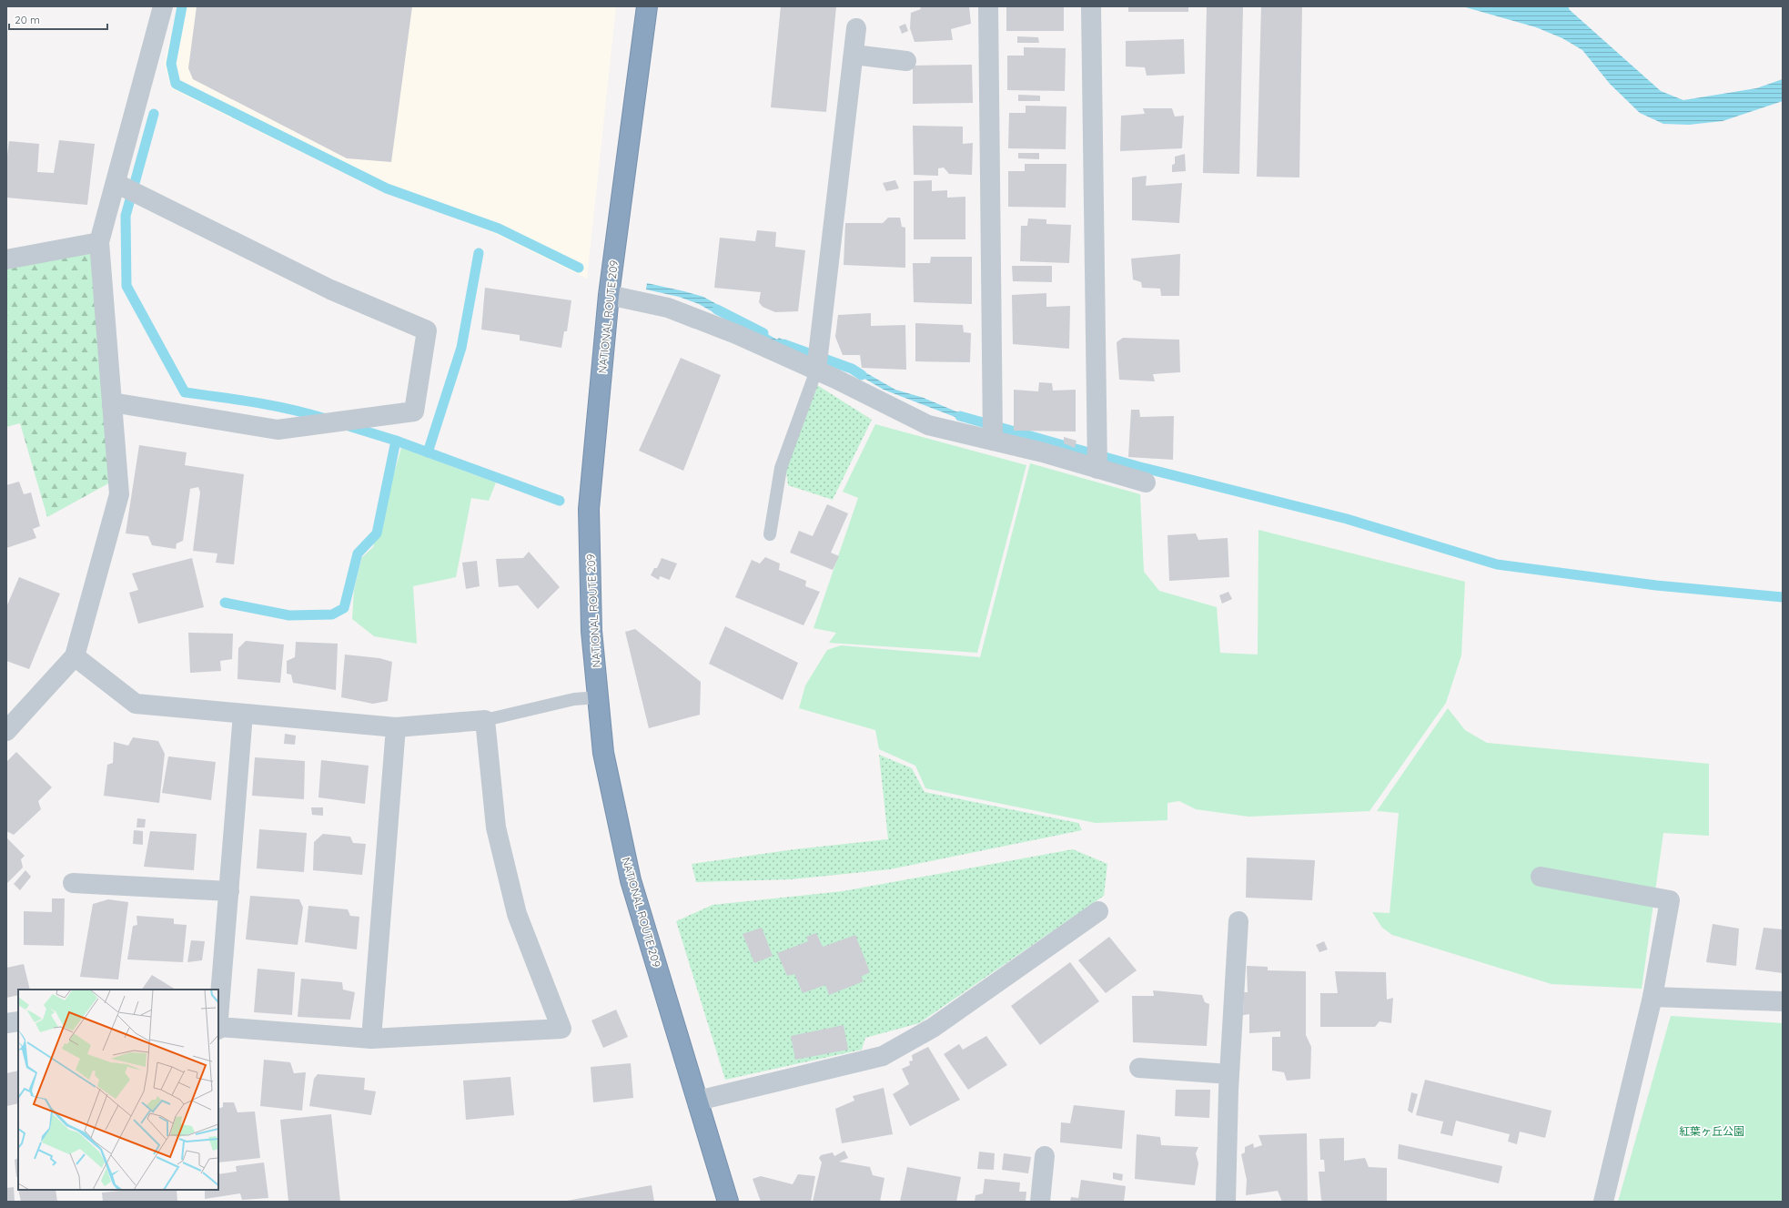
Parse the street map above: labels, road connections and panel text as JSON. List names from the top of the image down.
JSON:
{
  "streets": {
    "highway": ["NATIONAL ROUTE 209"]
  },
  "parks": ["紅葉ヶ丘公園"],
  "scale_bar": "20 m"
}
